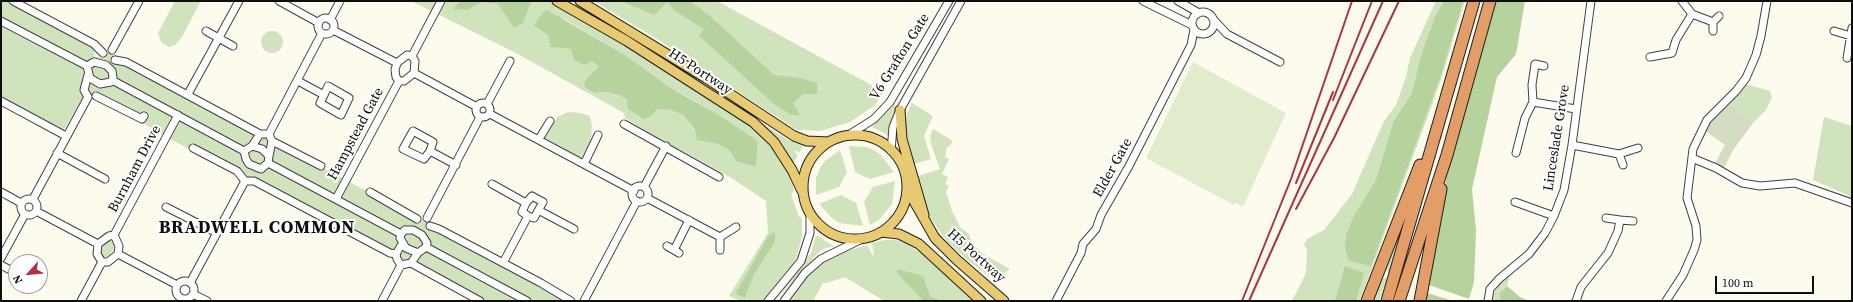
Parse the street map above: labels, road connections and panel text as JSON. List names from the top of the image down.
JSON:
{
  "streets": {
    "main road": ["H5 Portway"],
    "street": [
      "V6 Grafton Gate",
      "Hampstead Gate",
      "Linceslade Grove",
      "Elder Gate",
      "Burnham Drive"
    ]
  },
  "crossings": [
    ["V6 Grafton Gate", "H5 Portway"]
  ],
  "districts": ["BRADWELL COMMON"],
  "scale_bar": "100 m",
  "north": "bottom left"
}
